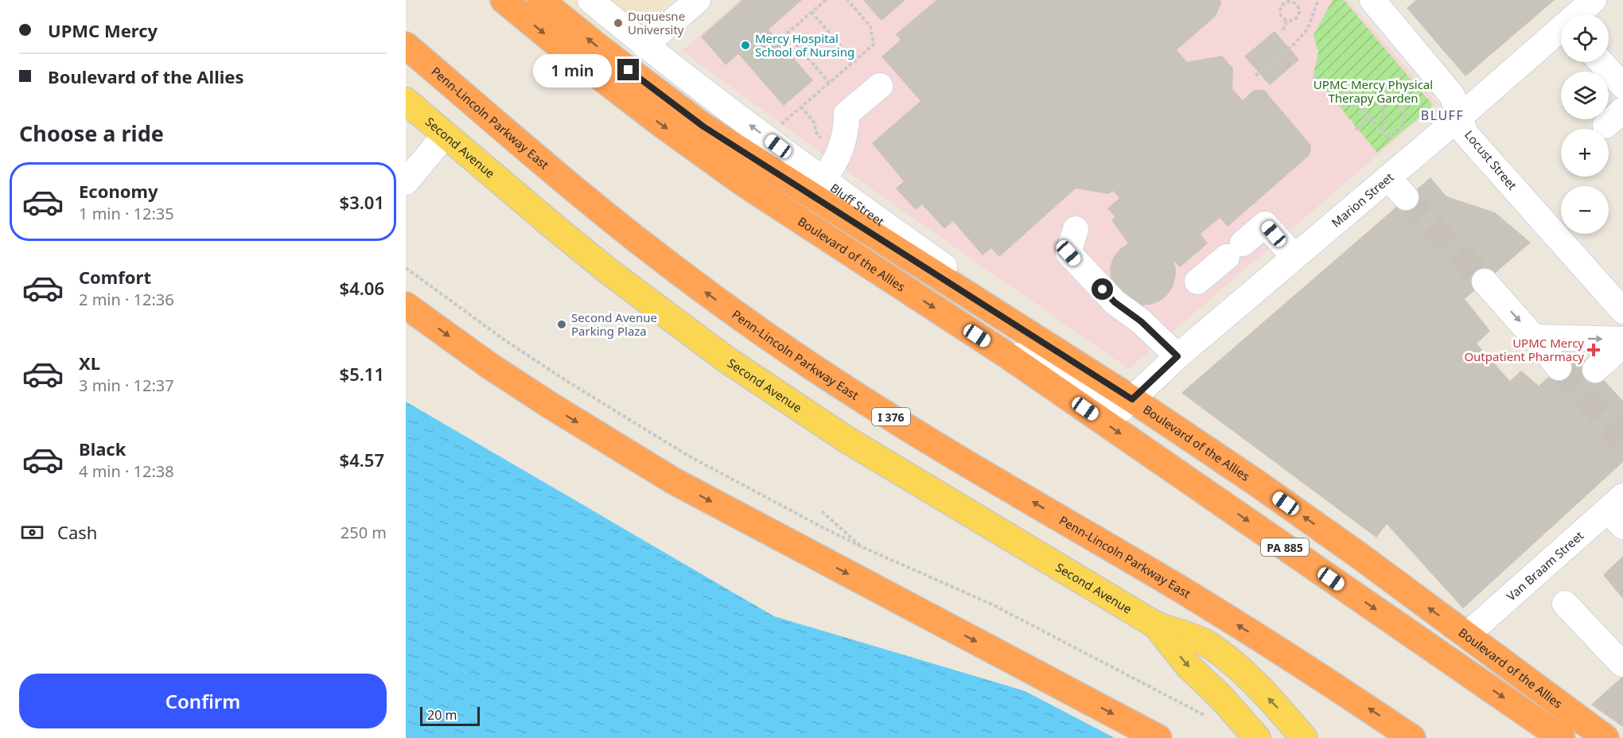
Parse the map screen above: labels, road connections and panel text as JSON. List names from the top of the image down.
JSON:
{
  "streets": {
    "highway": [
      "Penn-Lincoln Parkway East",
      "Boulevard of the Allies",
      "I 376",
      "PA 885"
    ],
    "main road": ["Second Avenue"],
    "street": [
      "Locust Street",
      "Marion Street",
      "Bluff Street",
      "Van Braam Street"
    ]
  },
  "crossings": [
    ["Locust Street", "Marion Street"],
    ["Marion Street", "Bluff Street"],
    ["Marion Street", "Boulevard of the Allies"],
    ["Bluff Street", "Boulevard of the Allies"],
    ["Boulevard of the Allies", "Van Braam Street"]
  ],
  "districts": ["BLUFF"],
  "parks": ["UPMC Mercy Physical Therapy Garden"],
  "places": {
    "other": ["Duquesne University", "Mercy Hospital School of Nursing", "Second Avenue Parking Plaza"],
    "health": ["UPMC Mercy Outpatient Pharmacy"]
  },
  "scale_bar": "20 m",
  "page": {
    "banner": ["UPMC Mercy", "Boulevard of the Allies"],
    "map_buttons": ["+", "−"],
    "bubble": "1 min",
    "heading": "Choose a ride",
    "list": [
      {
        "name": "Economy",
        "note": "1 min · 12:35",
        "value": "$3.01"
      },
      {
        "name": "Comfort",
        "note": "2 min · 12:36",
        "value": "$4.06"
      },
      {
        "name": "XL",
        "note": "3 min · 12:37",
        "value": "$5.11"
      },
      {
        "name": "Black",
        "note": "4 min · 12:38",
        "value": "$4.57"
      }
    ],
    "pay": ["Cash", "250 m"],
    "buttons": "Confirm",
    "scale": "20 m"
  }
}
